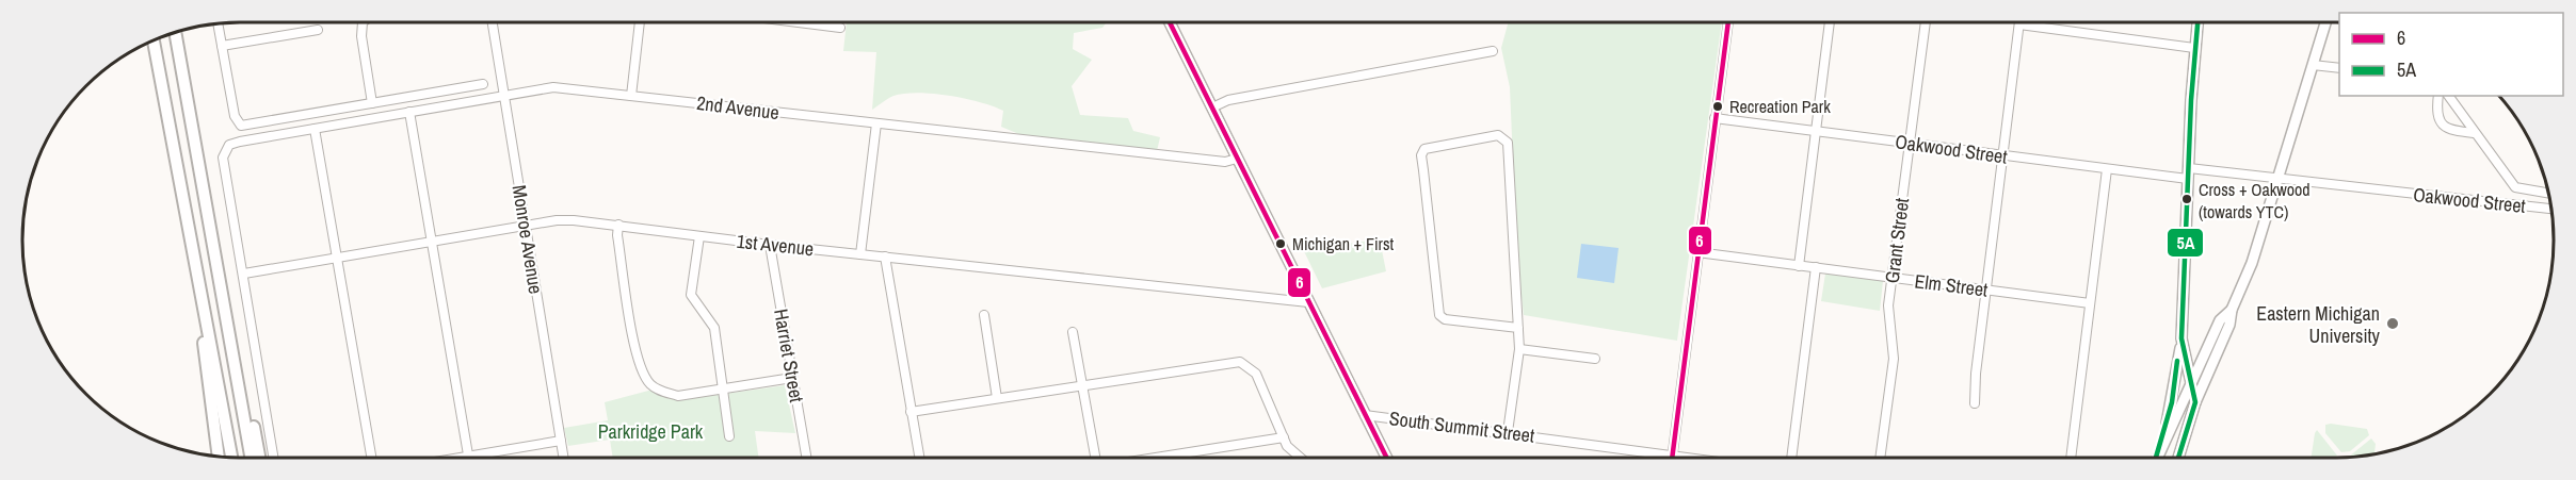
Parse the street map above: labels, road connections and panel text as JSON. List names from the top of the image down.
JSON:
{
  "streets": {
    "street": [
      "2nd Avenue",
      "Oakwood Street",
      "Monroe Avenue",
      "Grant Street",
      "1st Avenue",
      "Elm Street",
      "Harriet Street",
      "South Summit Street"
    ]
  },
  "crossings": [
    ["2nd Avenue", "Monroe Avenue"],
    ["2nd Avenue", "1st Avenue"],
    ["Oakwood Street", "Grant Street"],
    ["Monroe Avenue", "1st Avenue"],
    ["Grant Street", "Elm Street"],
    ["1st Avenue", "Harriet Street"]
  ],
  "parks": ["Parkridge Park"],
  "places": [
    "Recreation Park",
    "Cross + Oakwood (towards YTC)",
    "Michigan + First",
    "Eastern Michigan University"
  ],
  "lines": ["transit line 6", "transit line 5A"],
  "legend": ["6", "5A"]
}
